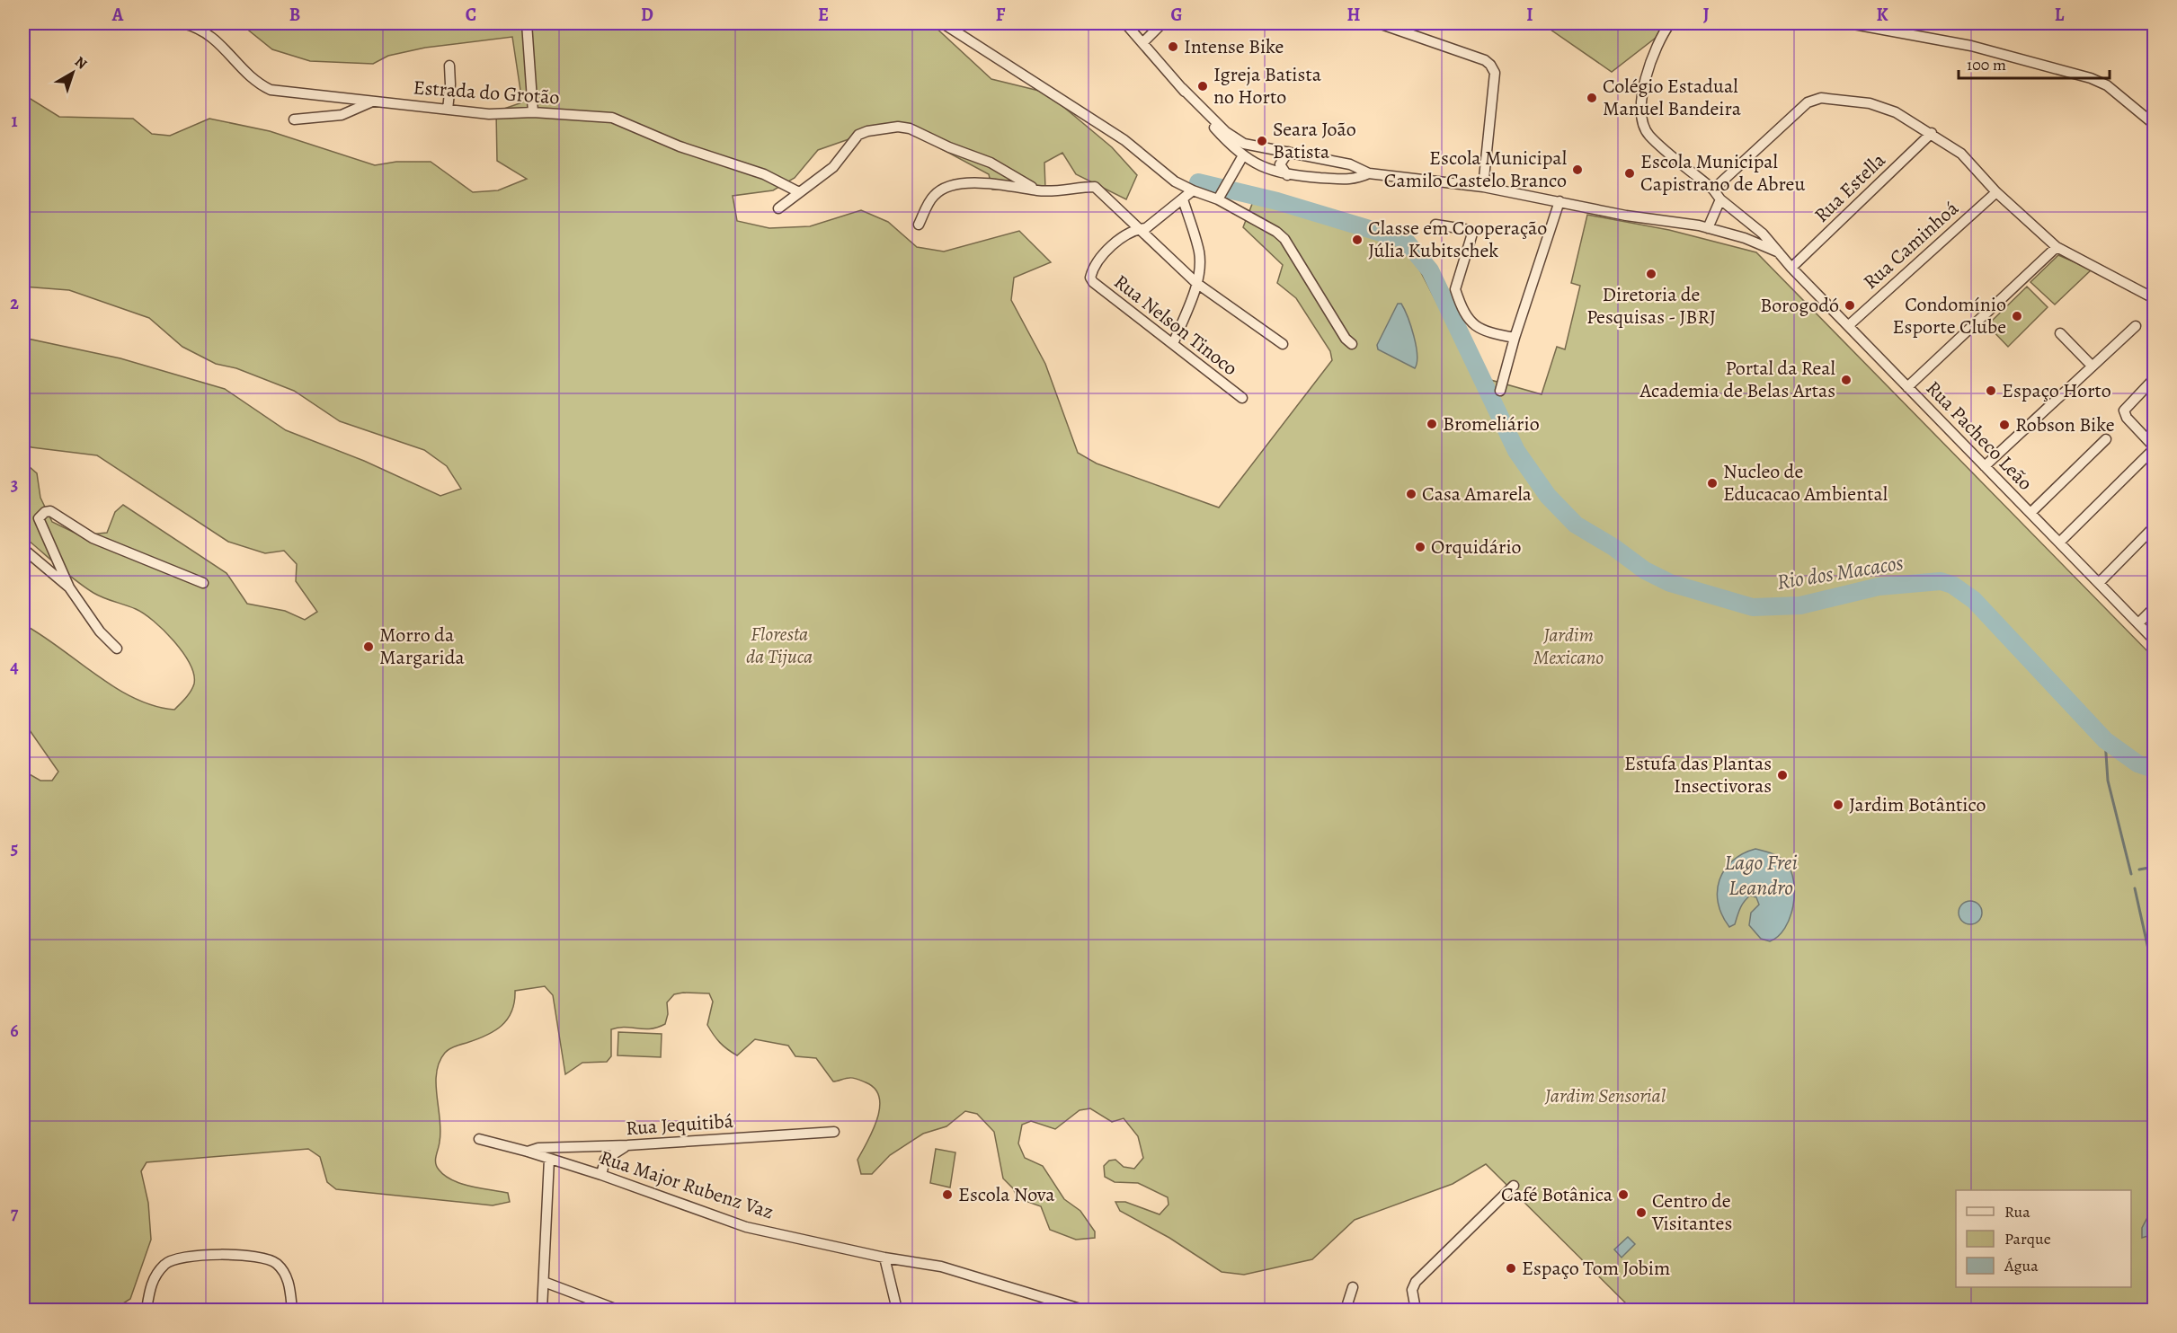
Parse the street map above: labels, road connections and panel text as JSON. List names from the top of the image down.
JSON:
{
  "streets": {
    "street": [
      "Estrada do Grotão",
      "Rua Estella",
      "Rua Caminhoá",
      "Rua Nelson Tinoco",
      "Rua Pacheco Leão",
      "Rua Jequitibá",
      "Rua Major Rubenz Vaz"
    ]
  },
  "crossings": [
    ["Rua Estella", "Rua Pacheco Leão"],
    ["Rua Caminhoá", "Rua Pacheco Leão"],
    ["Rua Jequitibá", "Rua Major Rubenz Vaz"]
  ],
  "water": ["Rio dos Macacos", "Lago Frei Leandro"],
  "parks": ["Floresta da Tijuca", "Jardim Mexicano", "Jardim Sensorial"],
  "places": [
    "Intense Bike",
    "Igreja Batista no Horto",
    "Colégio Estadual Manuel Bandeira",
    "Seara João Batista",
    "Escola Municipal Camilo Castelo Branco",
    "Escola Municipal Capistrano de Abreu",
    "Classe em Cooperação Júlia Kubitschek",
    "Diretoria de Pesquisas - JBRJ",
    "Borogodó",
    "Condomínio Esporte Clube",
    "Portal da Real Academia de Belas Artas",
    "Espaço Horto",
    "Bromeliário",
    "Robson Bike",
    "Nucleo de Educacao Ambiental",
    "Casa Amarela",
    "Orquidário",
    "Morro da Margarida",
    "Estufa das Plantas Insectivoras",
    "Jardim Botântico",
    "Escola Nova",
    "Café Botânica",
    "Centro de Visitantes",
    "Espaço Tom Jobim"
  ],
  "legend": ["Rua", "Parque", "Água"],
  "scale_bar": "100 m",
  "north": "top right",
  "grid": {
    "columns": [
      "A",
      "B",
      "C",
      "D",
      "E",
      "F",
      "G",
      "H",
      "I",
      "J",
      "K",
      "L"
    ],
    "rows": [
      "1",
      "2",
      "3",
      "4",
      "5",
      "6",
      "7"
    ]
  }
}
